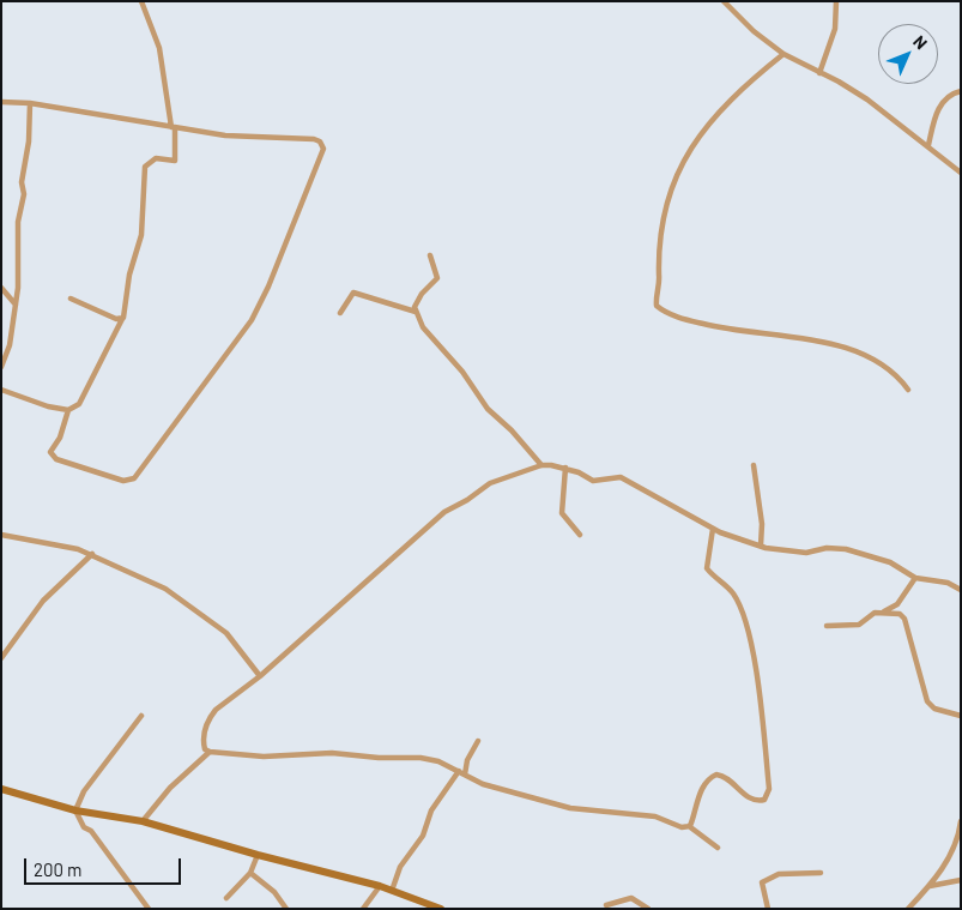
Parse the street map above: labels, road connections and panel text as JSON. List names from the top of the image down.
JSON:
{
  "scale_bar": "200 m",
  "north": "top right"
}
